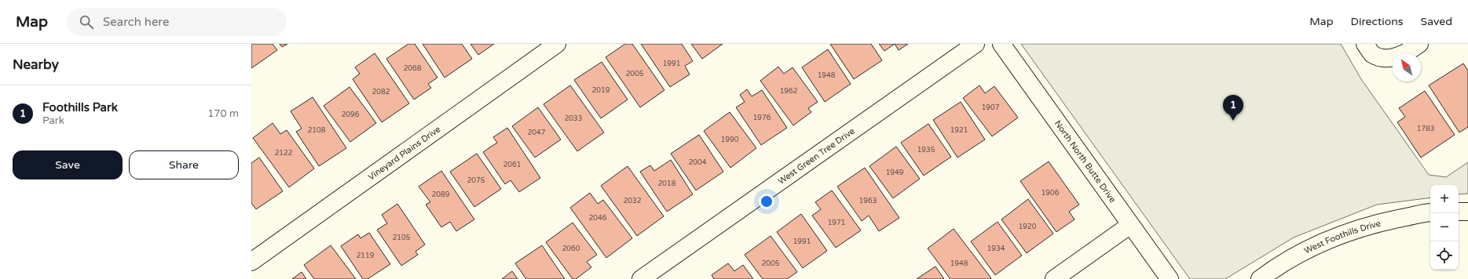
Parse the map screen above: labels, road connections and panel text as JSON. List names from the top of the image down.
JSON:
{
  "streets": {
    "street": [
      "Vineyard Plains Drive",
      "West Green Tree Drive",
      "North North Butte Drive",
      "West Foothills Drive"
    ]
  },
  "house_numbers": [
    "1991",
    "2068",
    "2005",
    "1948",
    "2019",
    "1962",
    "2082",
    "1907",
    "2096",
    "1976",
    "2033",
    "1783",
    "2108",
    "1921",
    "2047",
    "1990",
    "1935",
    "2122",
    "2004",
    "2061",
    "1949",
    "2075",
    "2018",
    "1906",
    "2089",
    "2032",
    "1963",
    "2046",
    "1971",
    "1920",
    "2105",
    "1991",
    "2060",
    "1934",
    "2119",
    "2005",
    "1948"
  ],
  "north": "top left",
  "page": {
    "header": "Map",
    "search": "Search here",
    "nav": ["Map", "Directions", "Saved"],
    "heading": "Nearby",
    "list": [
      {
        "mark": "1",
        "name": "Foothills Park",
        "note": "Park",
        "value": "170 m"
      }
    ],
    "pins": "1",
    "buttons": ["Save", "Share"],
    "map_buttons": ["+", "−"]
  }
}
